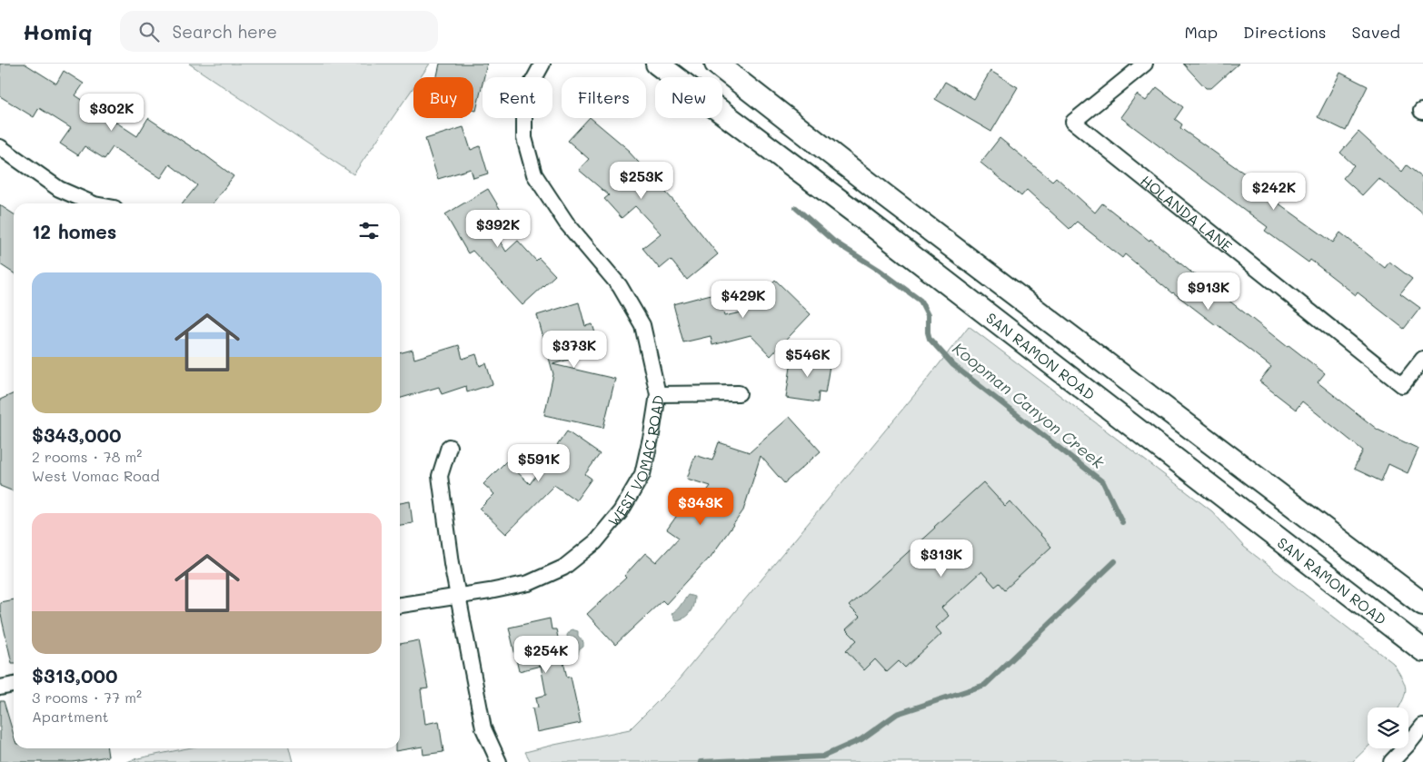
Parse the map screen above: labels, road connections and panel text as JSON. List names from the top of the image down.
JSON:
{
  "streets": {
    "main road": ["SAN RAMON ROAD"],
    "street": ["HOLANDA LANE", "WEST VOMAC ROAD"]
  },
  "water": ["Koopman Canyon Creek"],
  "page": {
    "header": "Homiq",
    "search": "Search here",
    "nav": ["Map", "Directions", "Saved"],
    "chip": [
      "Buy",
      "Rent",
      "Filters",
      "New"
    ],
    "price": [
      "$302K",
      "$253K",
      "$242K",
      "$392K",
      "$913K",
      "$429K",
      "$373K",
      "$546K",
      "$591K",
      "$343K",
      "$313K",
      "$254K"
    ],
    "heading": "12 homes",
    "list": [
      {
        "name": "$343,000",
        "note": "2 rooms · 78 m² · West Vomac Road"
      },
      {
        "name": "$313,000",
        "note": "3 rooms · 77 m² · Apartment"
      }
    ]
  }
}
